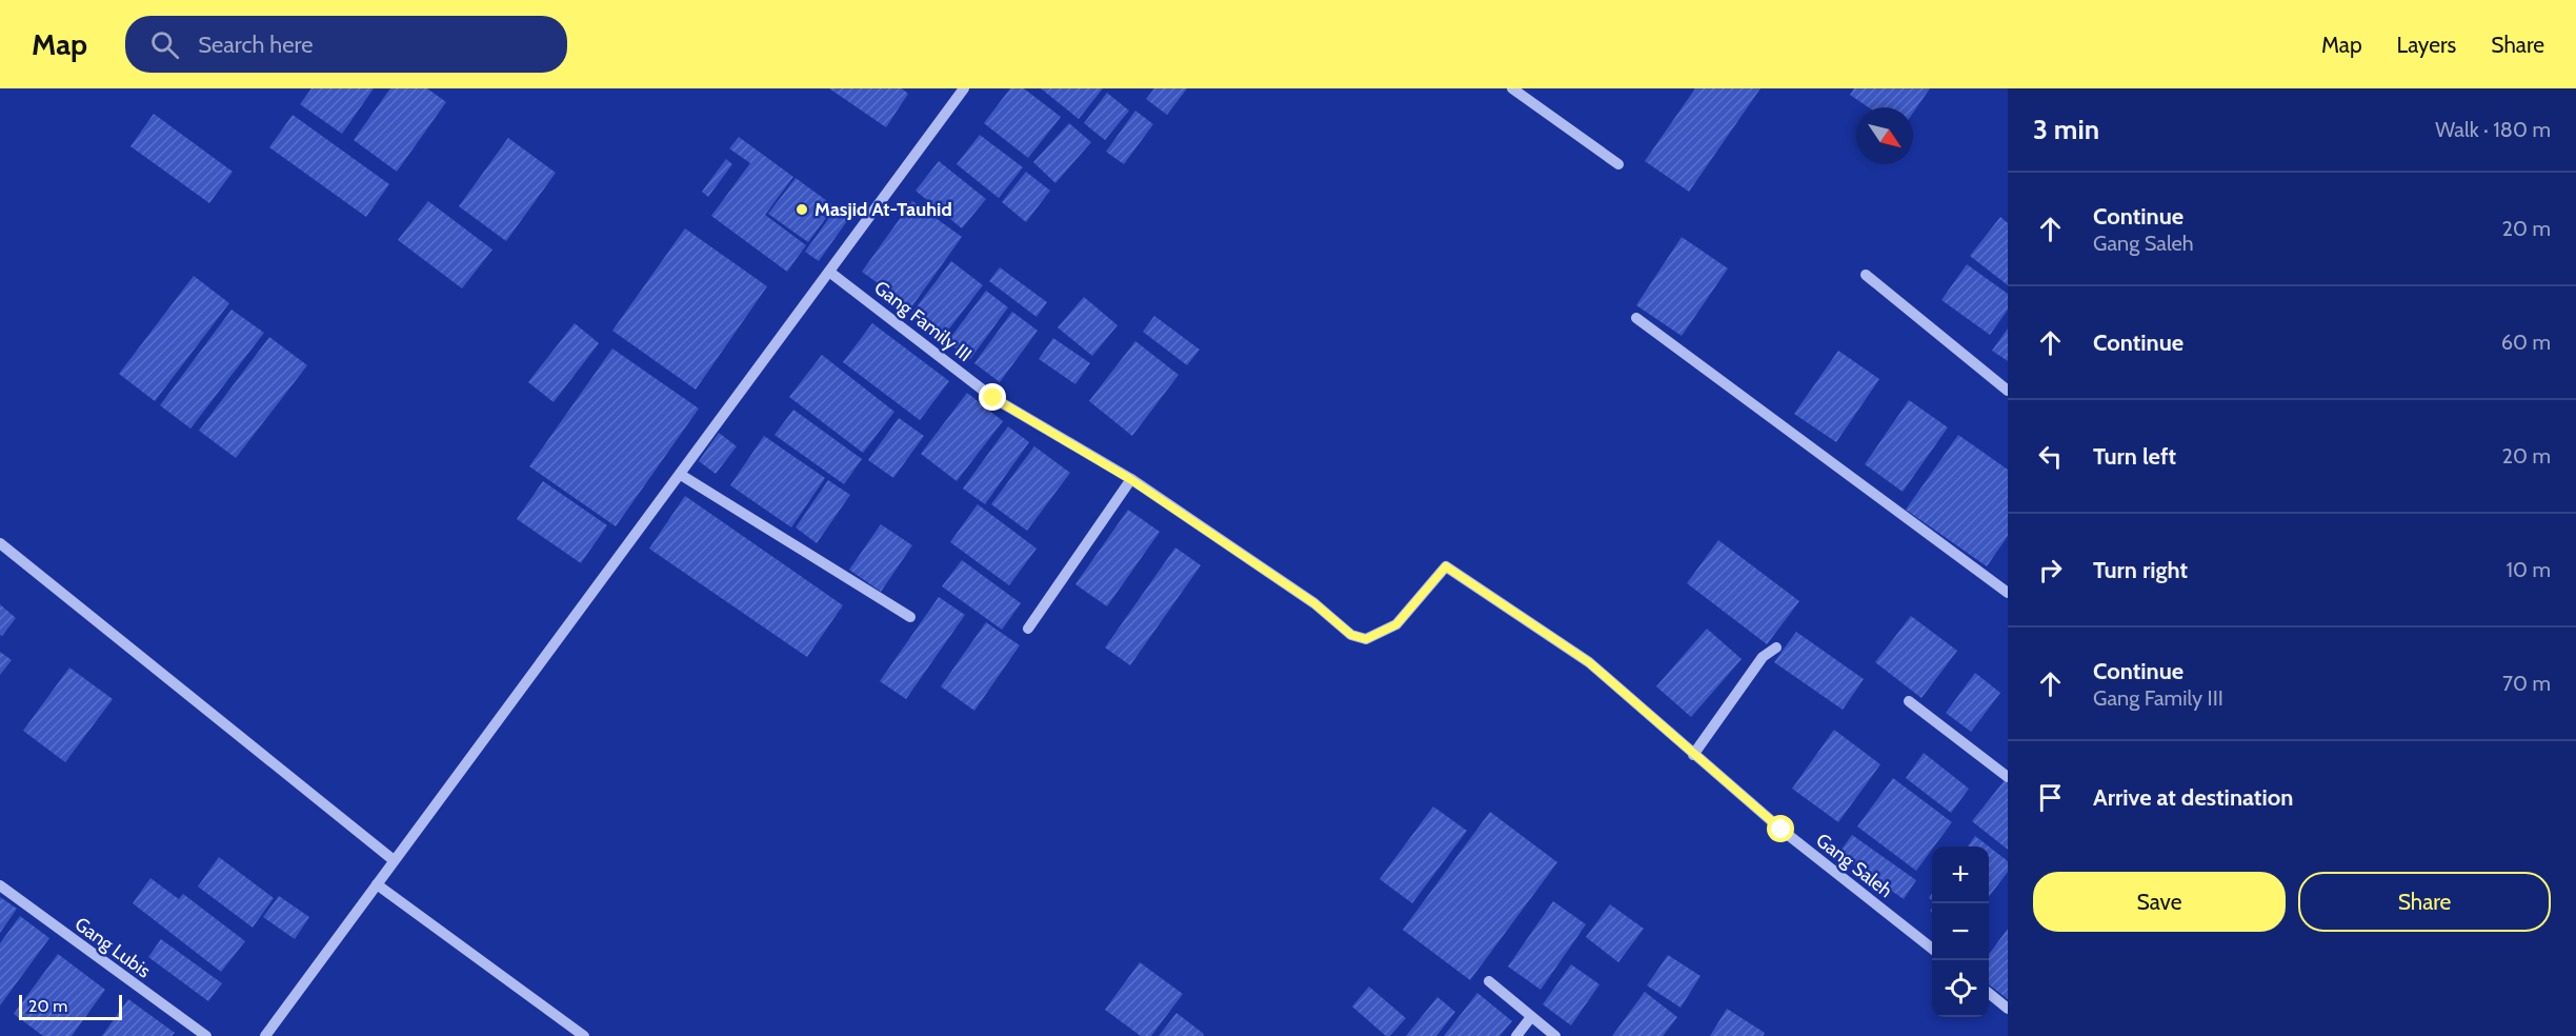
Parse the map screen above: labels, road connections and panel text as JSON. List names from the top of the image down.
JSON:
{
  "streets": {
    "street": ["Gang Family III", "Gang Saleh", "Gang Lubis"]
  },
  "crossings": [
    ["Gang Family III", "Gang Saleh"]
  ],
  "places": ["Masjid At-Tauhid"],
  "scale_bar": "20 m",
  "north": "bottom right",
  "page": {
    "header": "Map",
    "search": "Search here",
    "nav": ["Map", "Layers", "Share"],
    "heading": ["3 min", "Walk · 180 m"],
    "list": [
      ["Continue", "Gang Saleh", "20 m"],
      ["Continue", "60 m"],
      ["Turn left", "20 m"],
      ["Turn right", "10 m"],
      ["Continue", "Gang Family III", "70 m"],
      "Arrive at destination"
    ],
    "map_buttons": ["+", "−"],
    "buttons": ["Save", "Share"],
    "scale": "20 m"
  }
}
